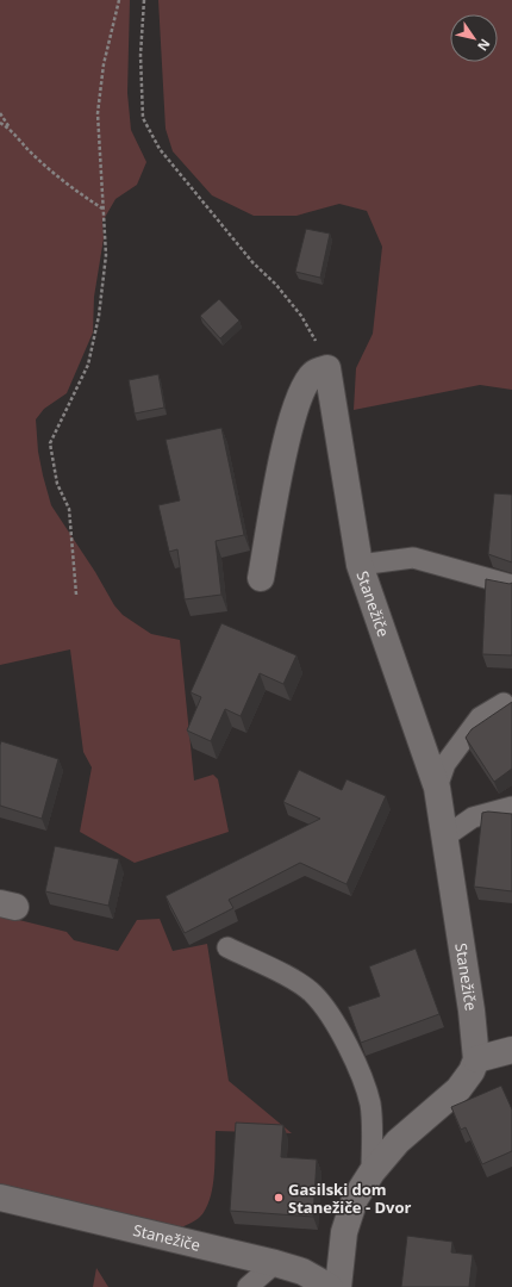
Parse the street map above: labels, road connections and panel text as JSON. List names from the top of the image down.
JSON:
{
  "streets": {
    "street": ["Stanežiče"]
  },
  "places": ["Gasilski dom Stanežiče - Dvor"],
  "north": "bottom right"
}
